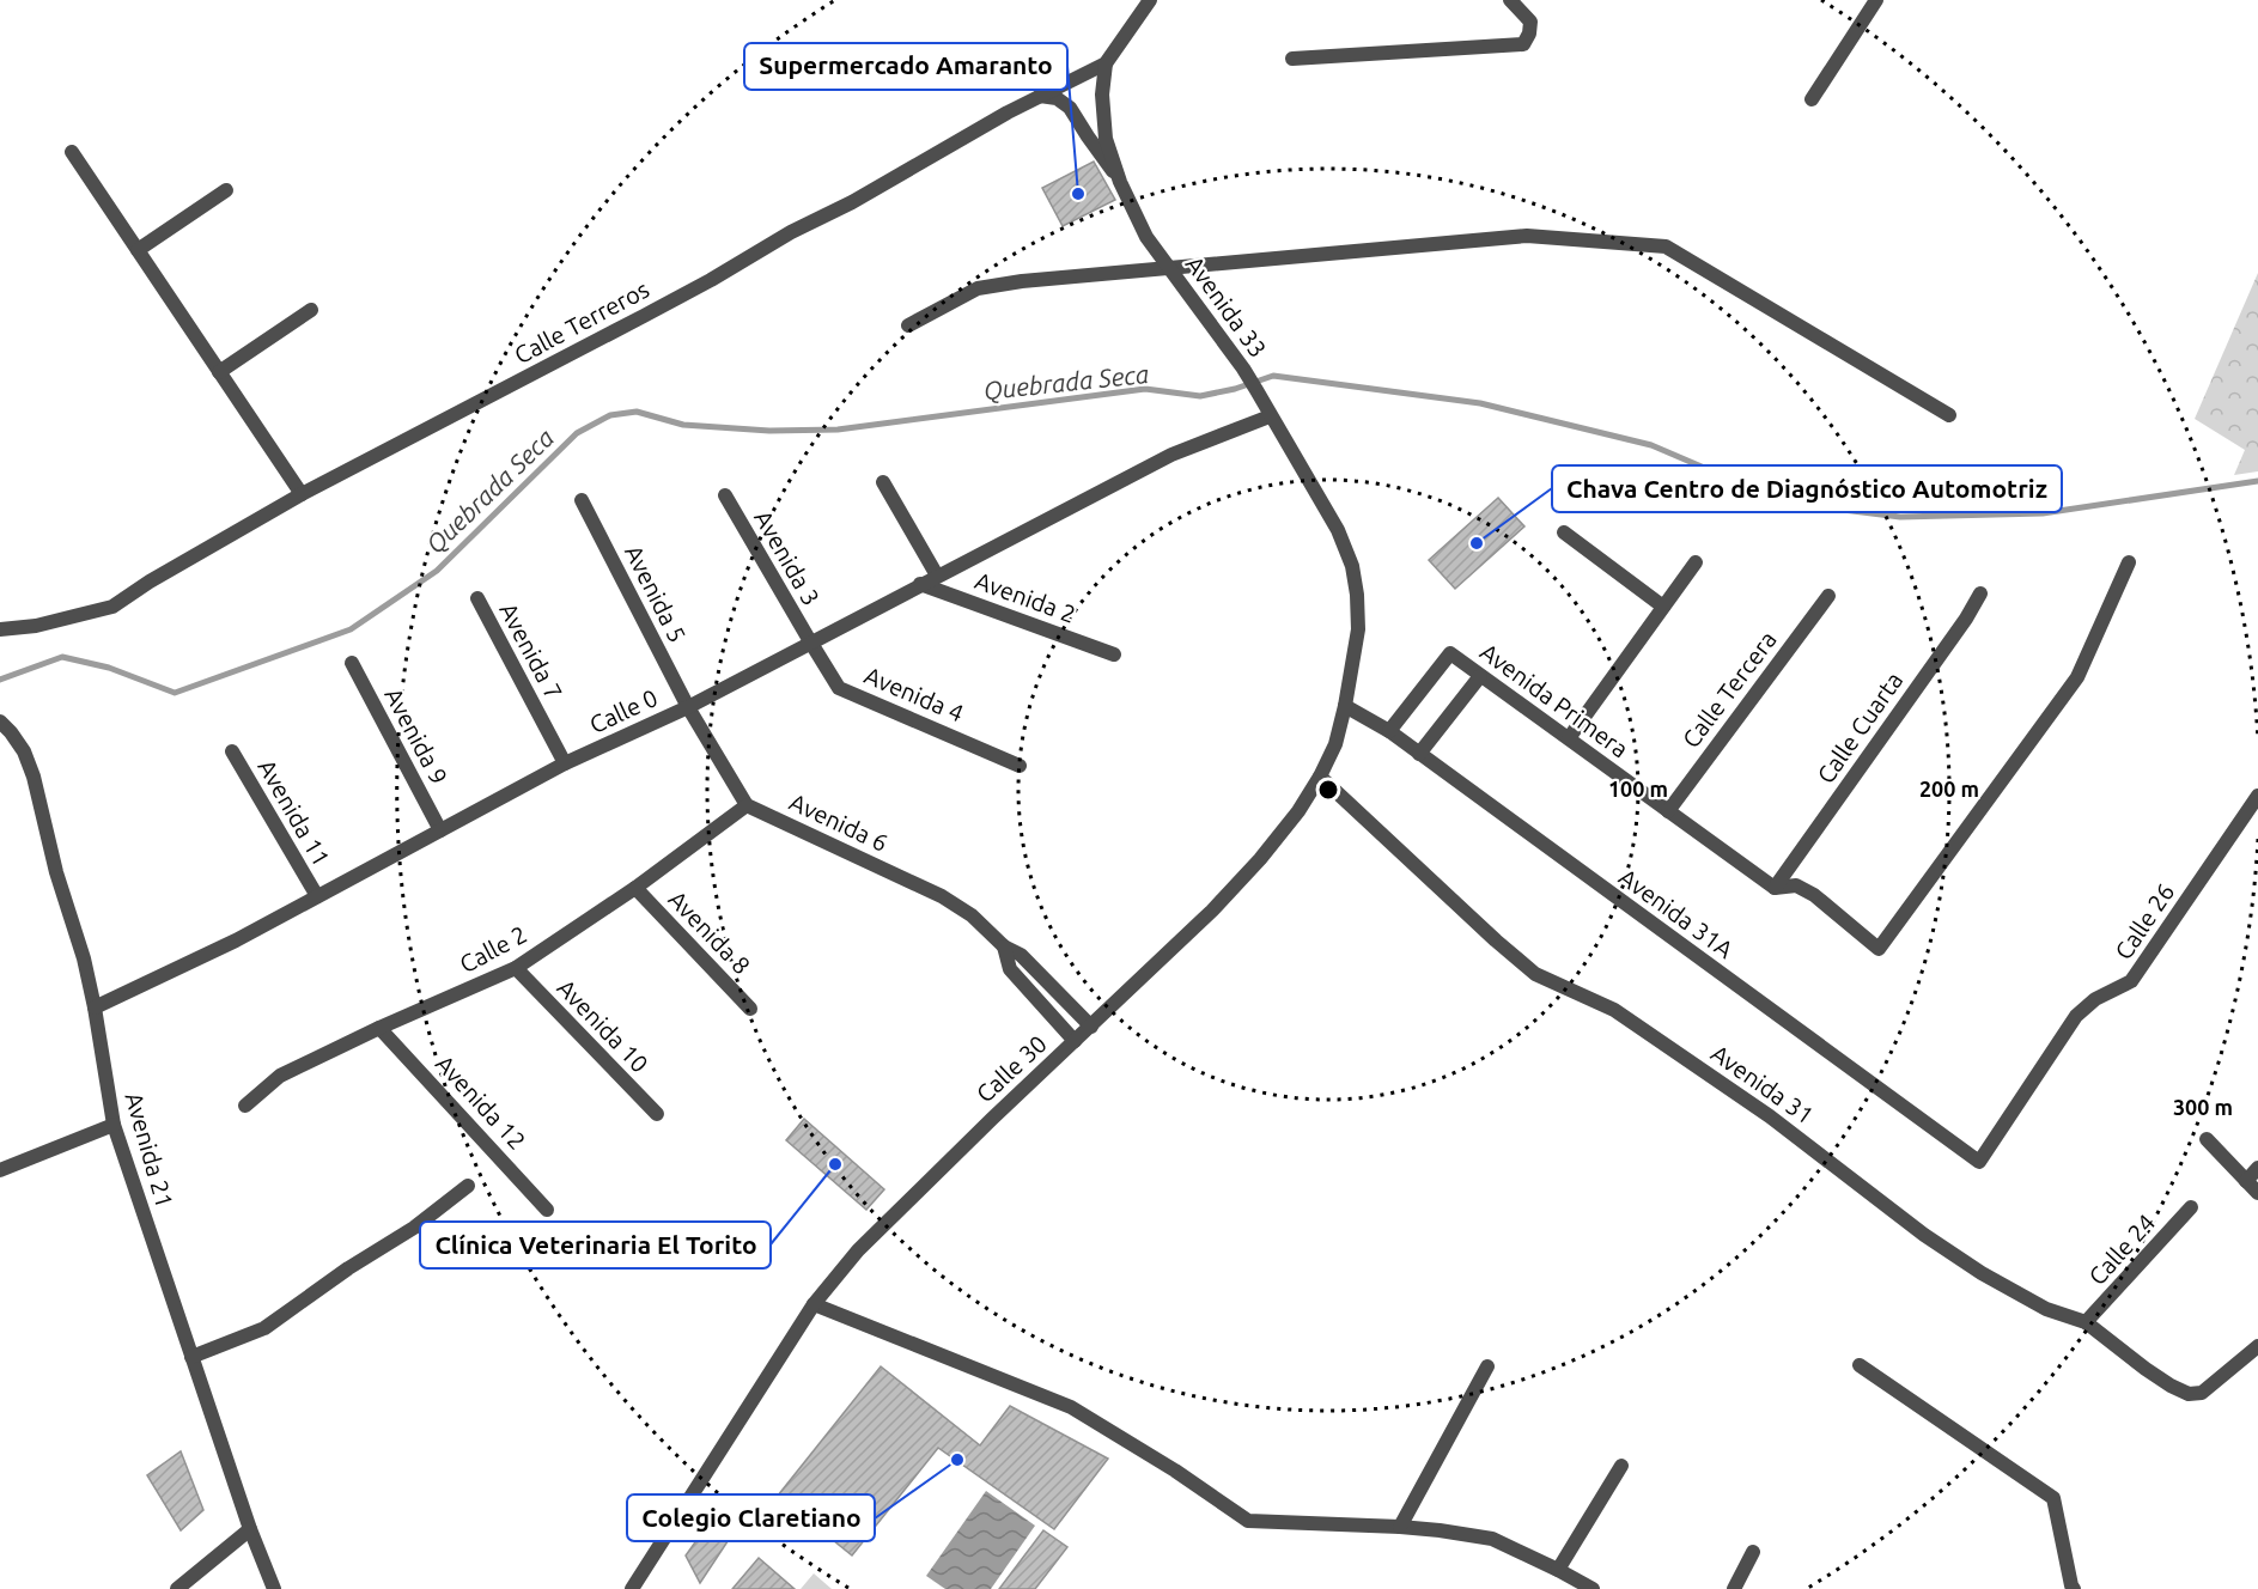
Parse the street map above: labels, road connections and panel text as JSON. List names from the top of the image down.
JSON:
{
  "streets": {
    "street": [
      "Avenida 33",
      "Calle Terreros",
      "Avenida 3",
      "Avenida 5",
      "Avenida 2",
      "Avenida 7",
      "Calle Tercera",
      "Avenida 4",
      "Avenida Primera",
      "Calle 0",
      "Calle Cuarta",
      "Avenida 9",
      "Avenida 11",
      "Avenida 6",
      "Avenida 31A",
      "Calle 26",
      "Avenida 8",
      "Calle 2",
      "Avenida 10",
      "Calle 30",
      "Avenida 31",
      "Avenida 12",
      "Avenida 21",
      "Calle 24"
    ]
  },
  "crossings": [
    ["Avenida 33", "Calle Terreros"],
    ["Avenida 33", "Calle 0"],
    ["Avenida 33", "Calle 30"],
    ["Avenida 3", "Avenida 4"],
    ["Avenida 3", "Calle 0"],
    ["Avenida 5", "Calle 0"],
    ["Avenida 2", "Calle 0"],
    ["Avenida 7", "Calle 0"],
    ["Calle Tercera", "Avenida Primera"],
    ["Avenida 4", "Calle 0"],
    ["Avenida Primera", "Calle Cuarta"],
    ["Avenida Primera", "Avenida 31A"],
    ["Calle 0", "Avenida 9"],
    ["Calle 0", "Avenida 11"],
    ["Calle 0", "Avenida 21"],
    ["Avenida 6", "Calle 2"],
    ["Avenida 6", "Calle 30"],
    ["Avenida 31A", "Calle 26"],
    ["Avenida 31A", "Calle 30"],
    ["Avenida 8", "Calle 2"],
    ["Calle 2", "Avenida 10"],
    ["Calle 2", "Avenida 12"],
    ["Calle 30", "Avenida 31"],
    ["Avenida 31", "Calle 24"]
  ],
  "water": ["Quebrada Seca"],
  "places": [
    "Supermercado Amaranto",
    "Chava Centro de Diagnóstico Automotriz",
    "Clínica Veterinaria El Torito",
    "Colegio Claretiano"
  ],
  "rings": ["100 m", "200 m", "300 m"]
}
